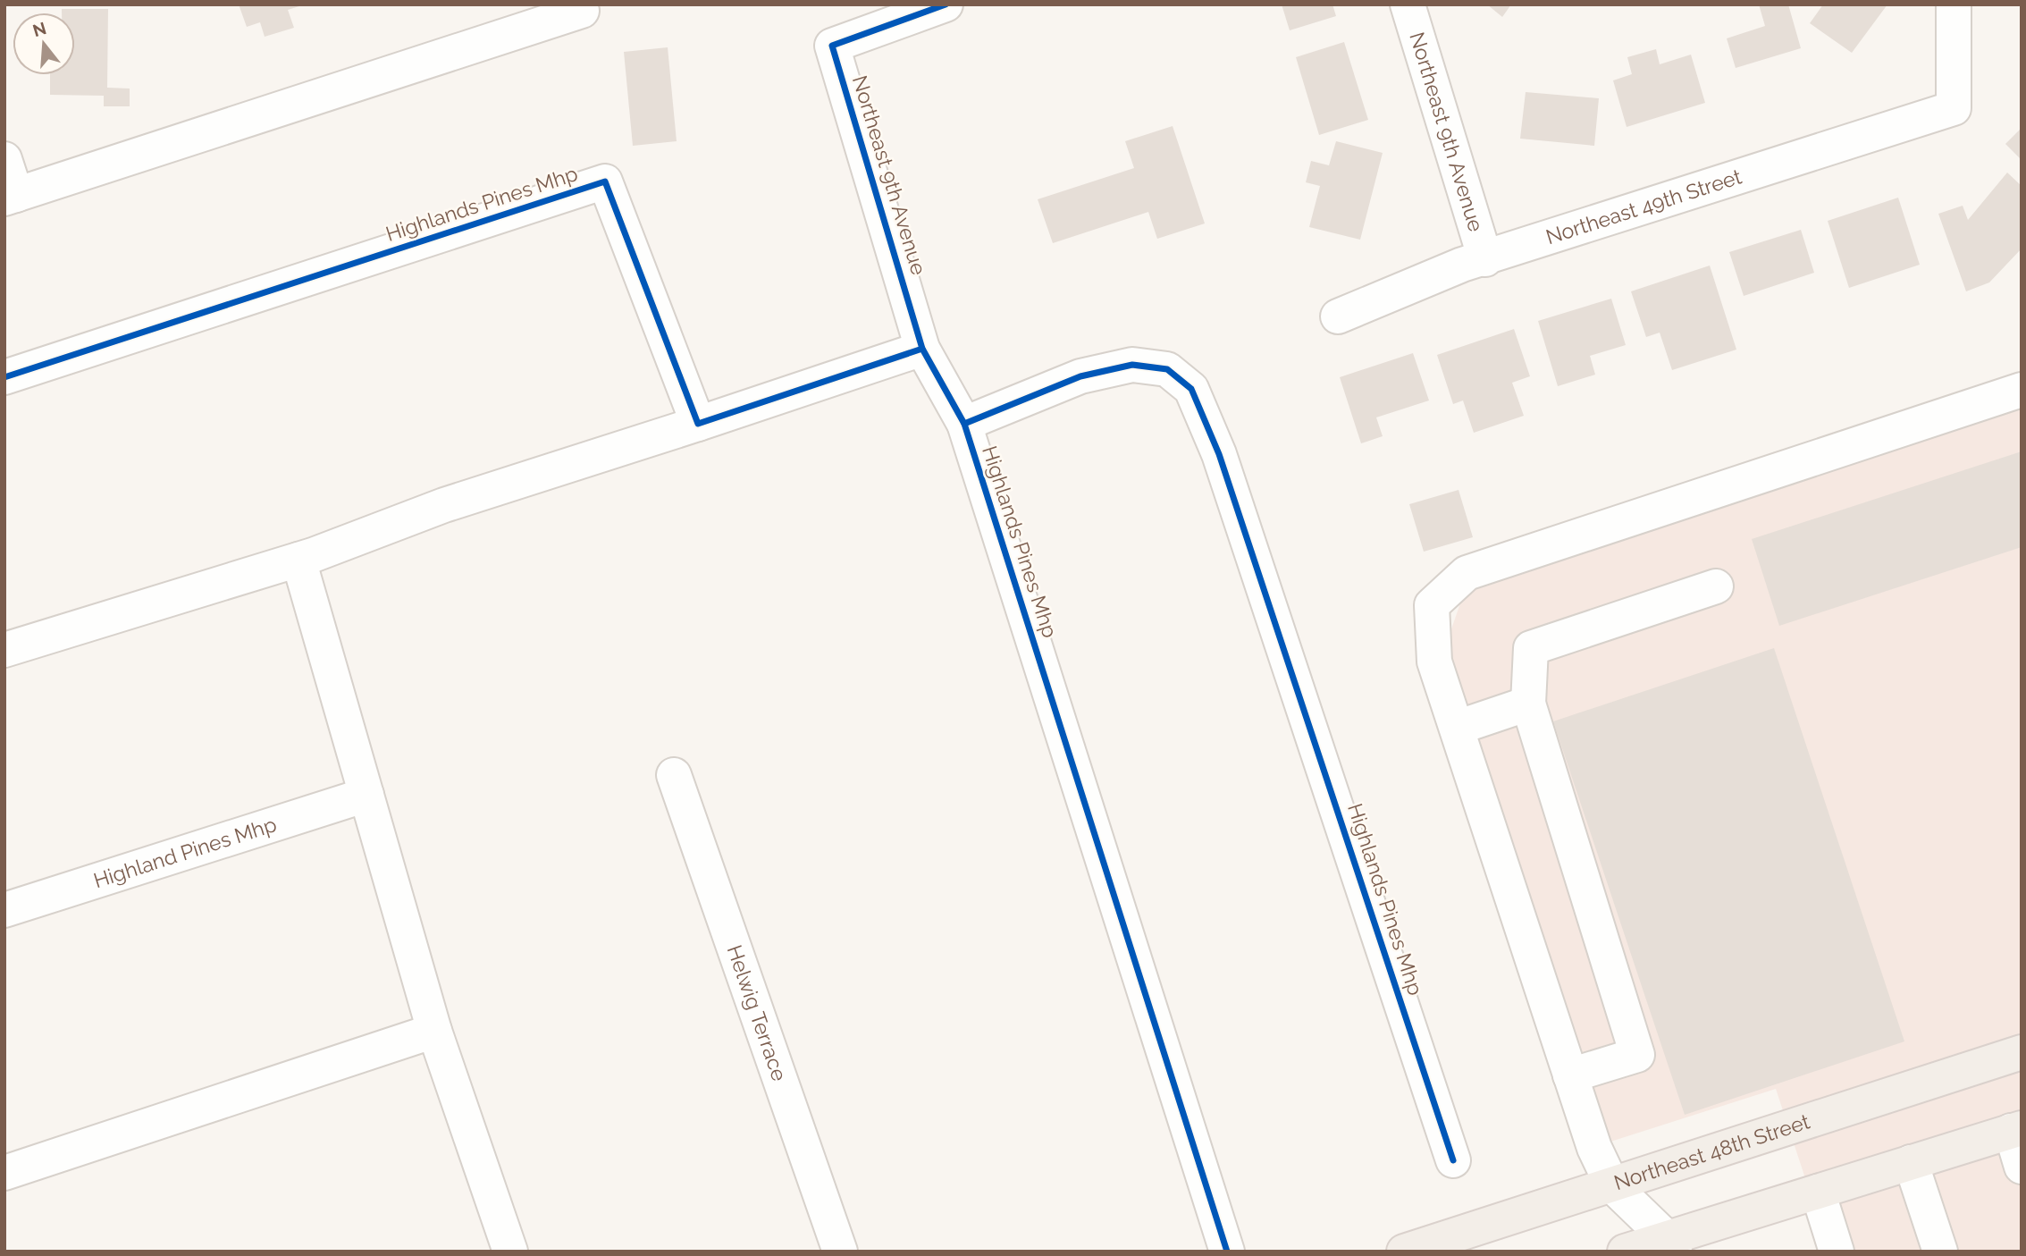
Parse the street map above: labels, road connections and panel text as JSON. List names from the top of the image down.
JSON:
{
  "streets": {
    "main road": ["Northeast 48th Street"],
    "street": [
      "Northeast 9th Avenue",
      "Highlands Pines Mhp",
      "Northeast 49th Street",
      "Highland Pines Mhp",
      "Helwig Terrace"
    ]
  },
  "crossings": [
    ["Northeast 9th Avenue", "Highlands Pines Mhp"],
    ["Northeast 9th Avenue", "Northeast 49th Street"]
  ],
  "north": "top"
}
